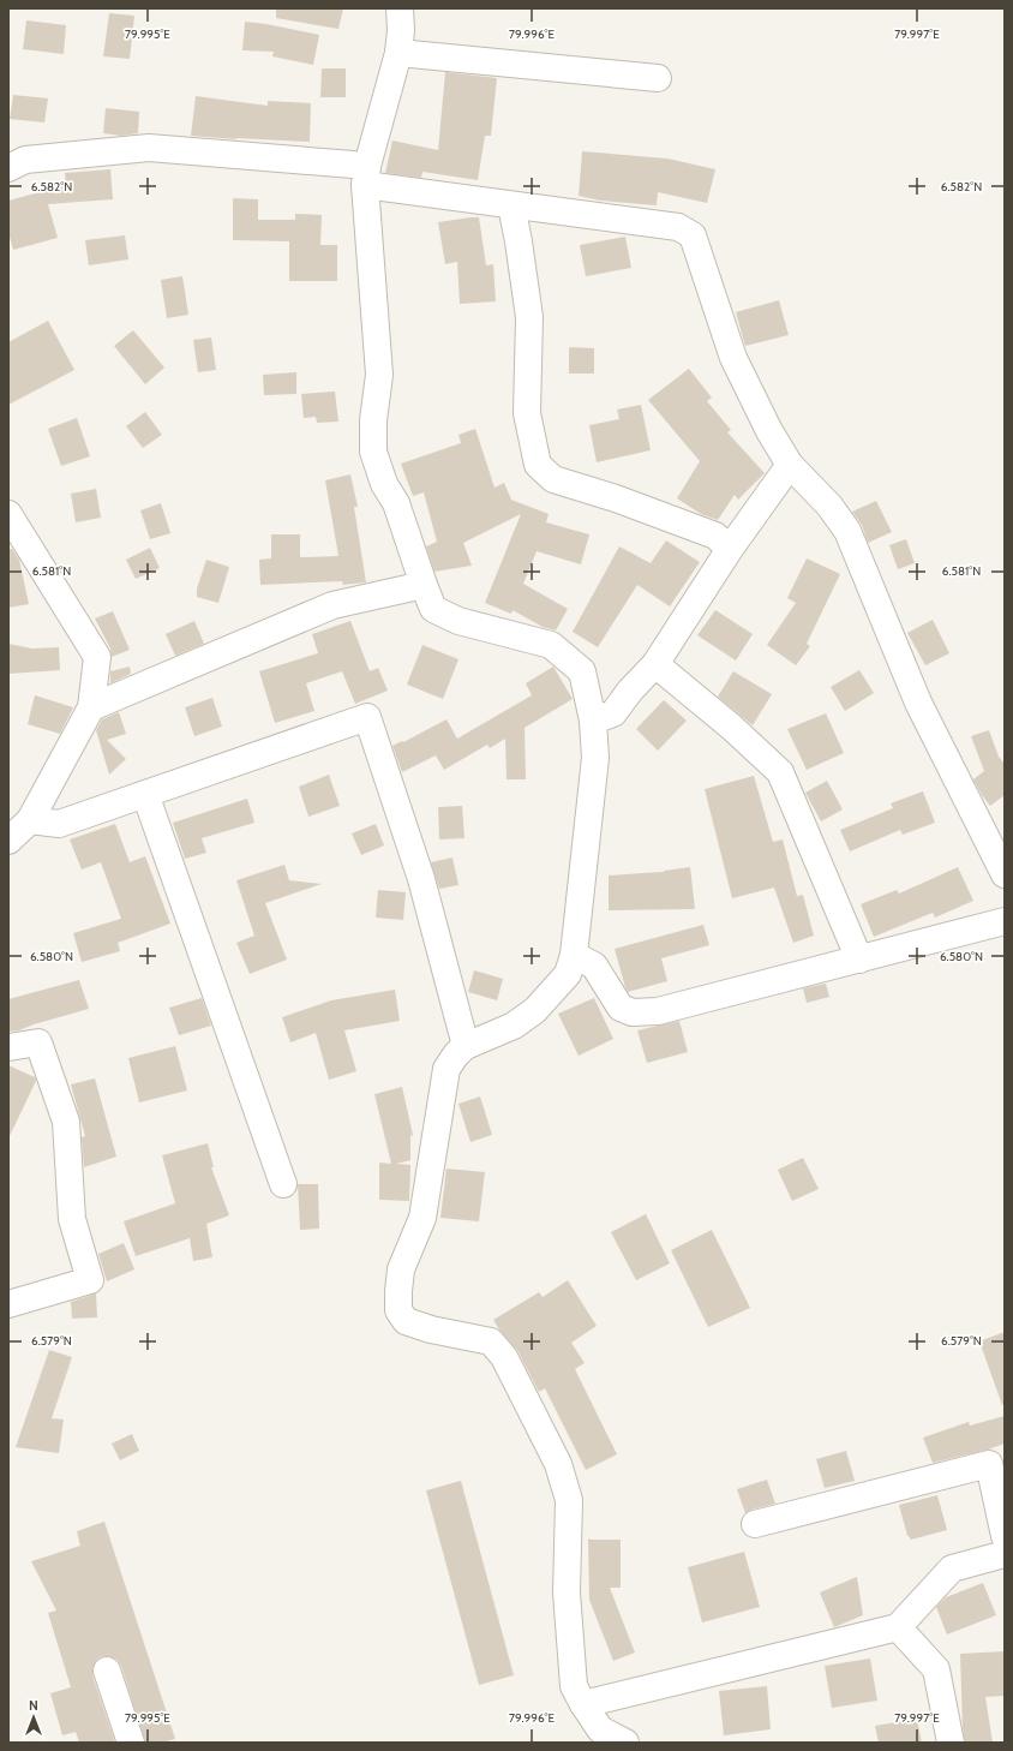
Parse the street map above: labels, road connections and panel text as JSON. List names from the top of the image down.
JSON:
{
  "north": "top",
  "coordinates": [
    "79.995°E",
    "79.996°E",
    "79.997°E",
    "6.582°N",
    "6.581°N",
    "6.580°N",
    "6.579°N"
  ]
}
